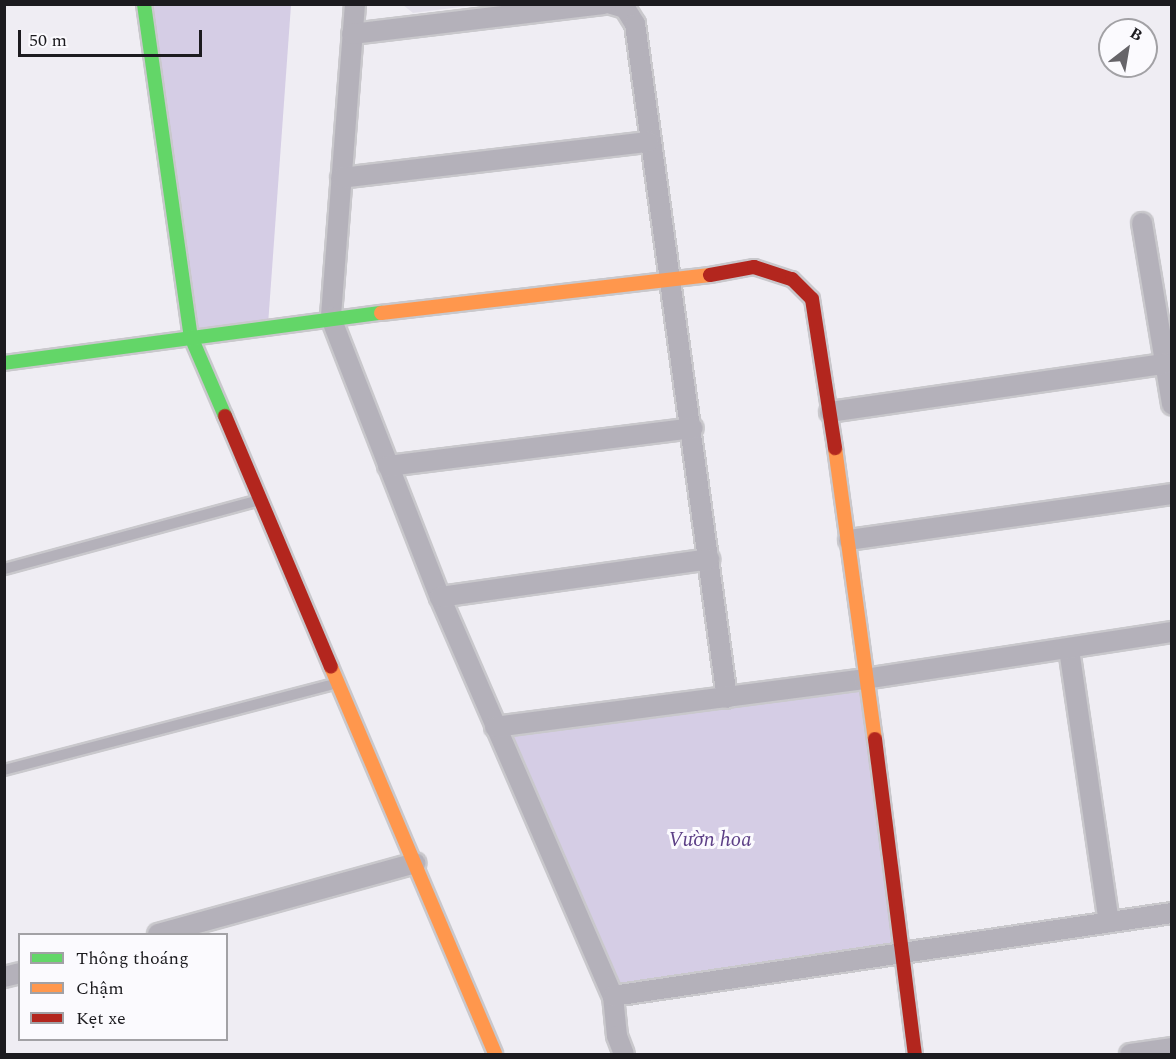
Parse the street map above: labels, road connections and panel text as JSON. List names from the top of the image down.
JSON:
{
  "parks": ["Vườn hoa"],
  "legend": ["Thông thoáng", "Chậm", "Kẹt xe"],
  "scale_bar": "50 m",
  "north": "top right"
}
